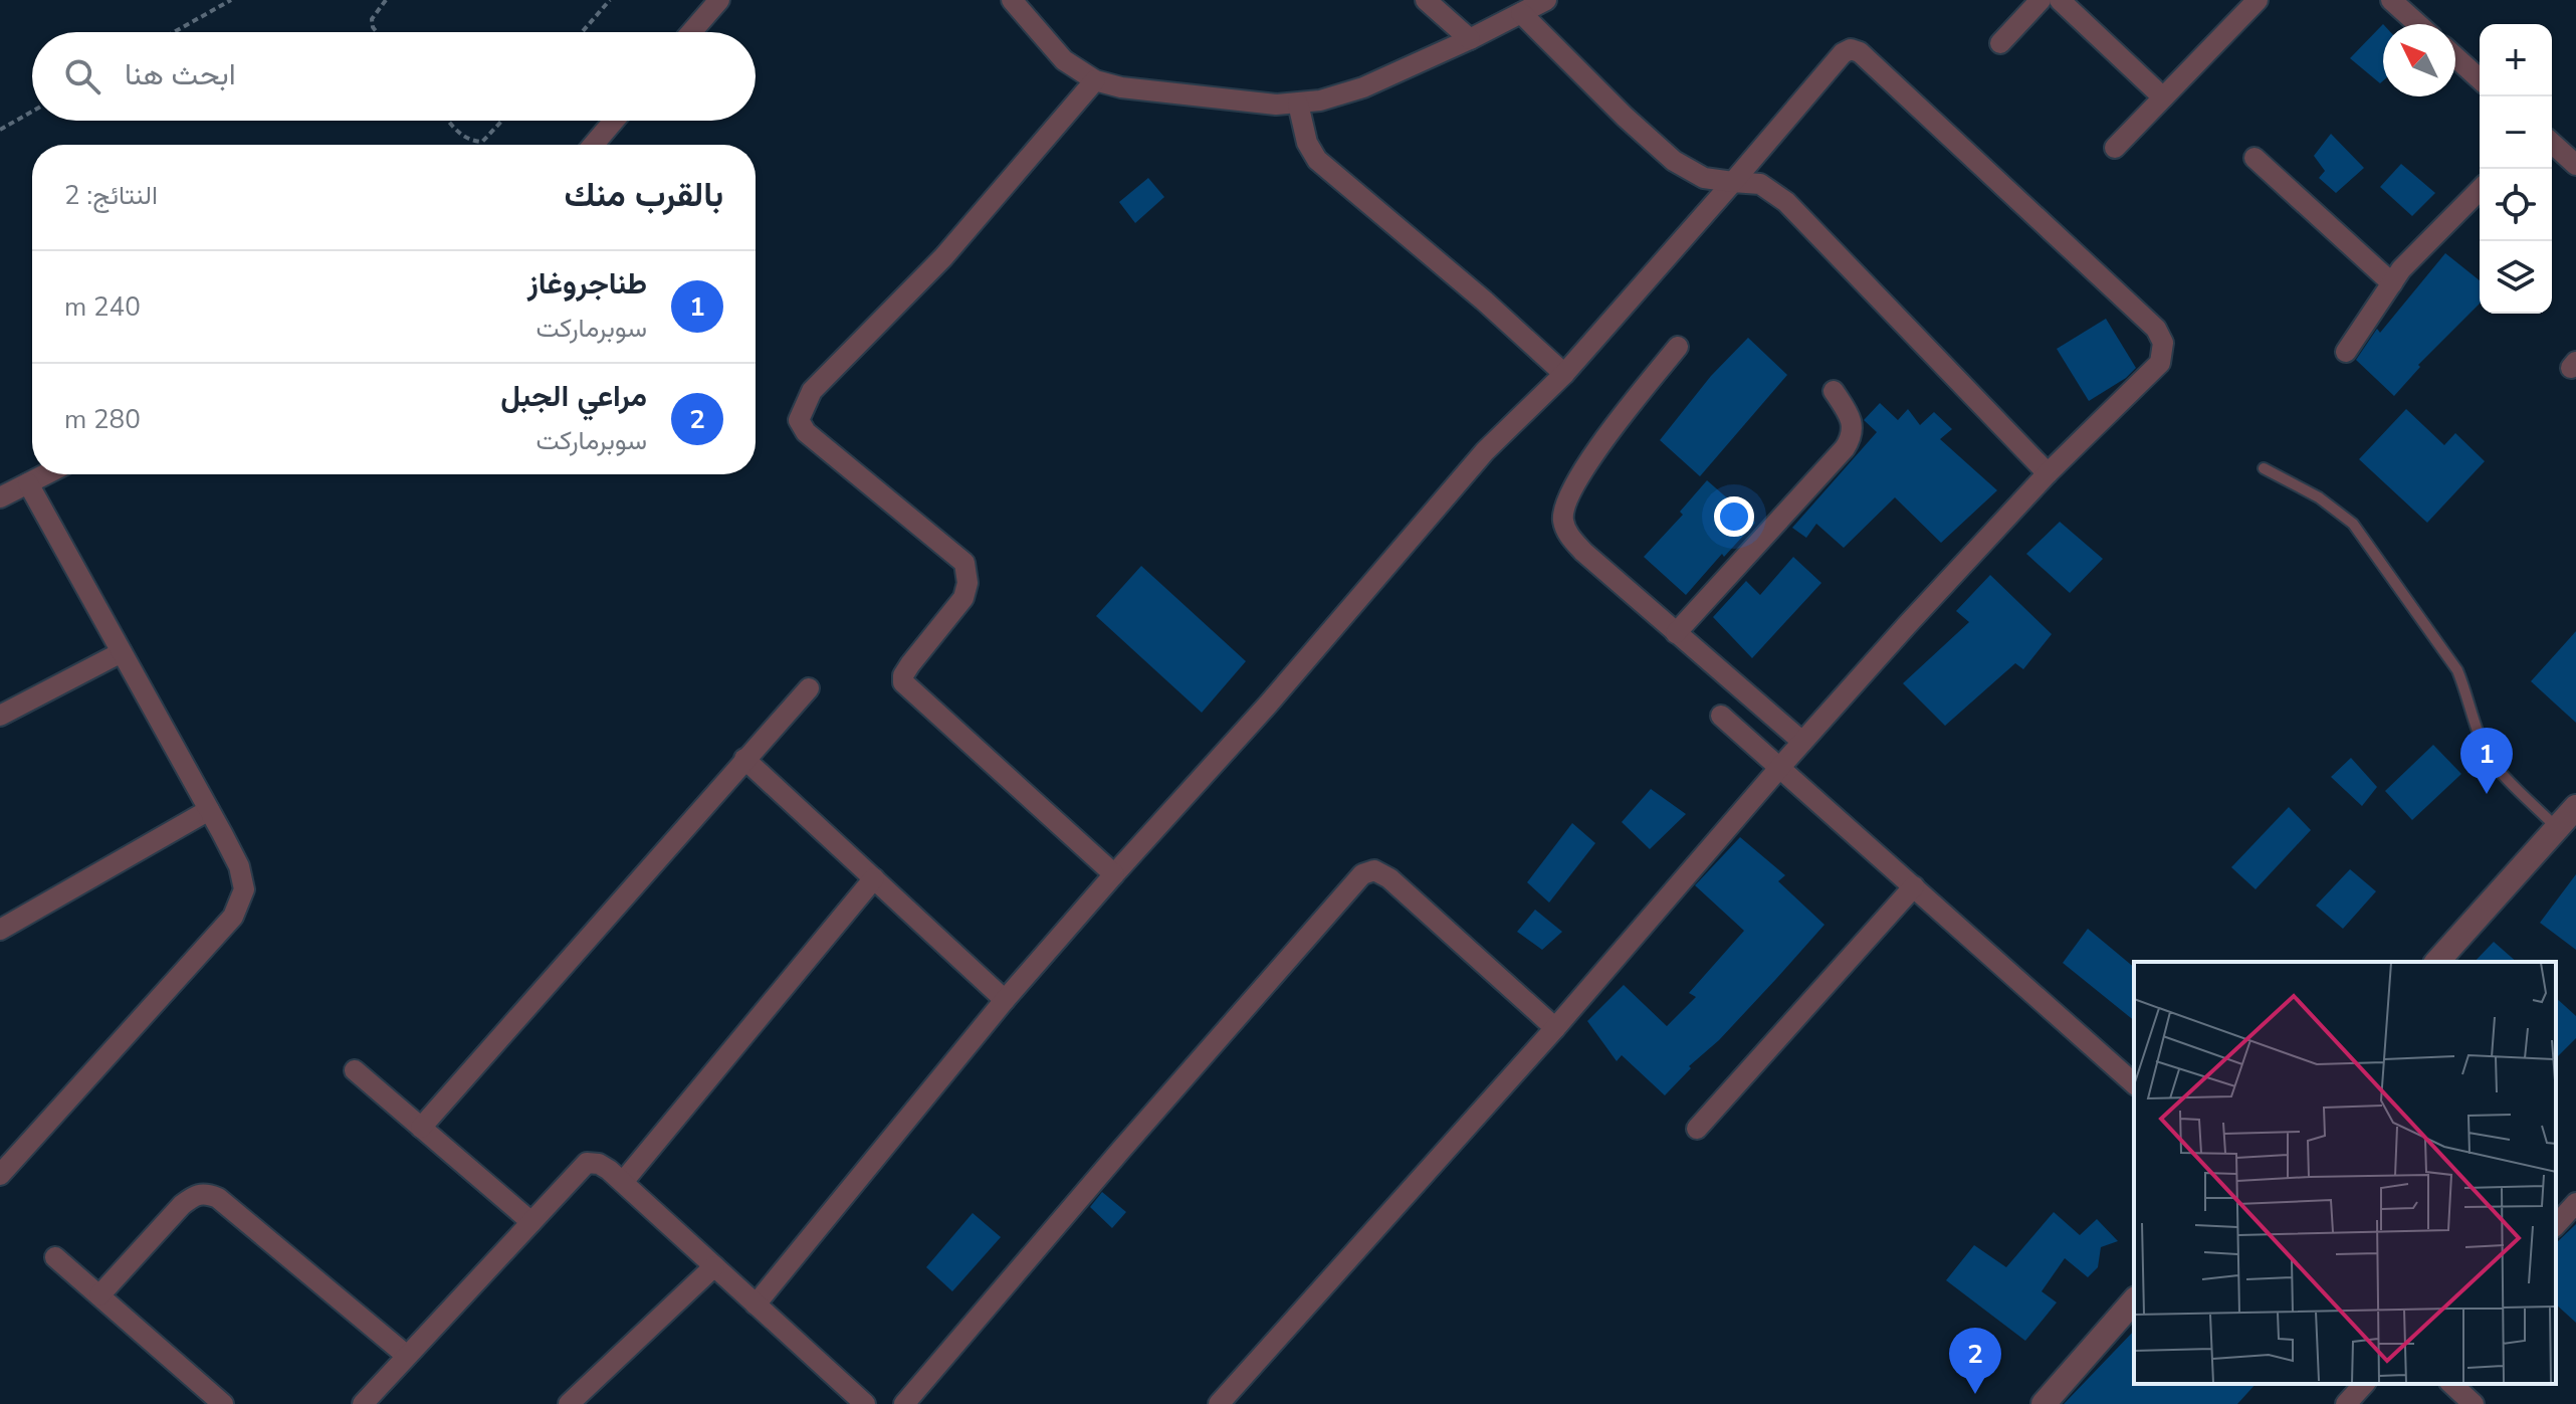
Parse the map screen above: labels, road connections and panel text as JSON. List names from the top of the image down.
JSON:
{
  "north": "top left",
  "page": {
    "map_buttons": ["+", "−"],
    "search": "ابحث هنا",
    "heading": ["بالقرب منك", "النتائج: 2"],
    "list": [
      {
        "mark": "1",
        "name": "طناجروغاز",
        "note": "سوبرماركت",
        "value": "240 m"
      },
      {
        "mark": "2",
        "name": "مراعي الجبل",
        "note": "سوبرماركت",
        "value": "280 m"
      }
    ],
    "pins": ["1", "2"]
  }
}
